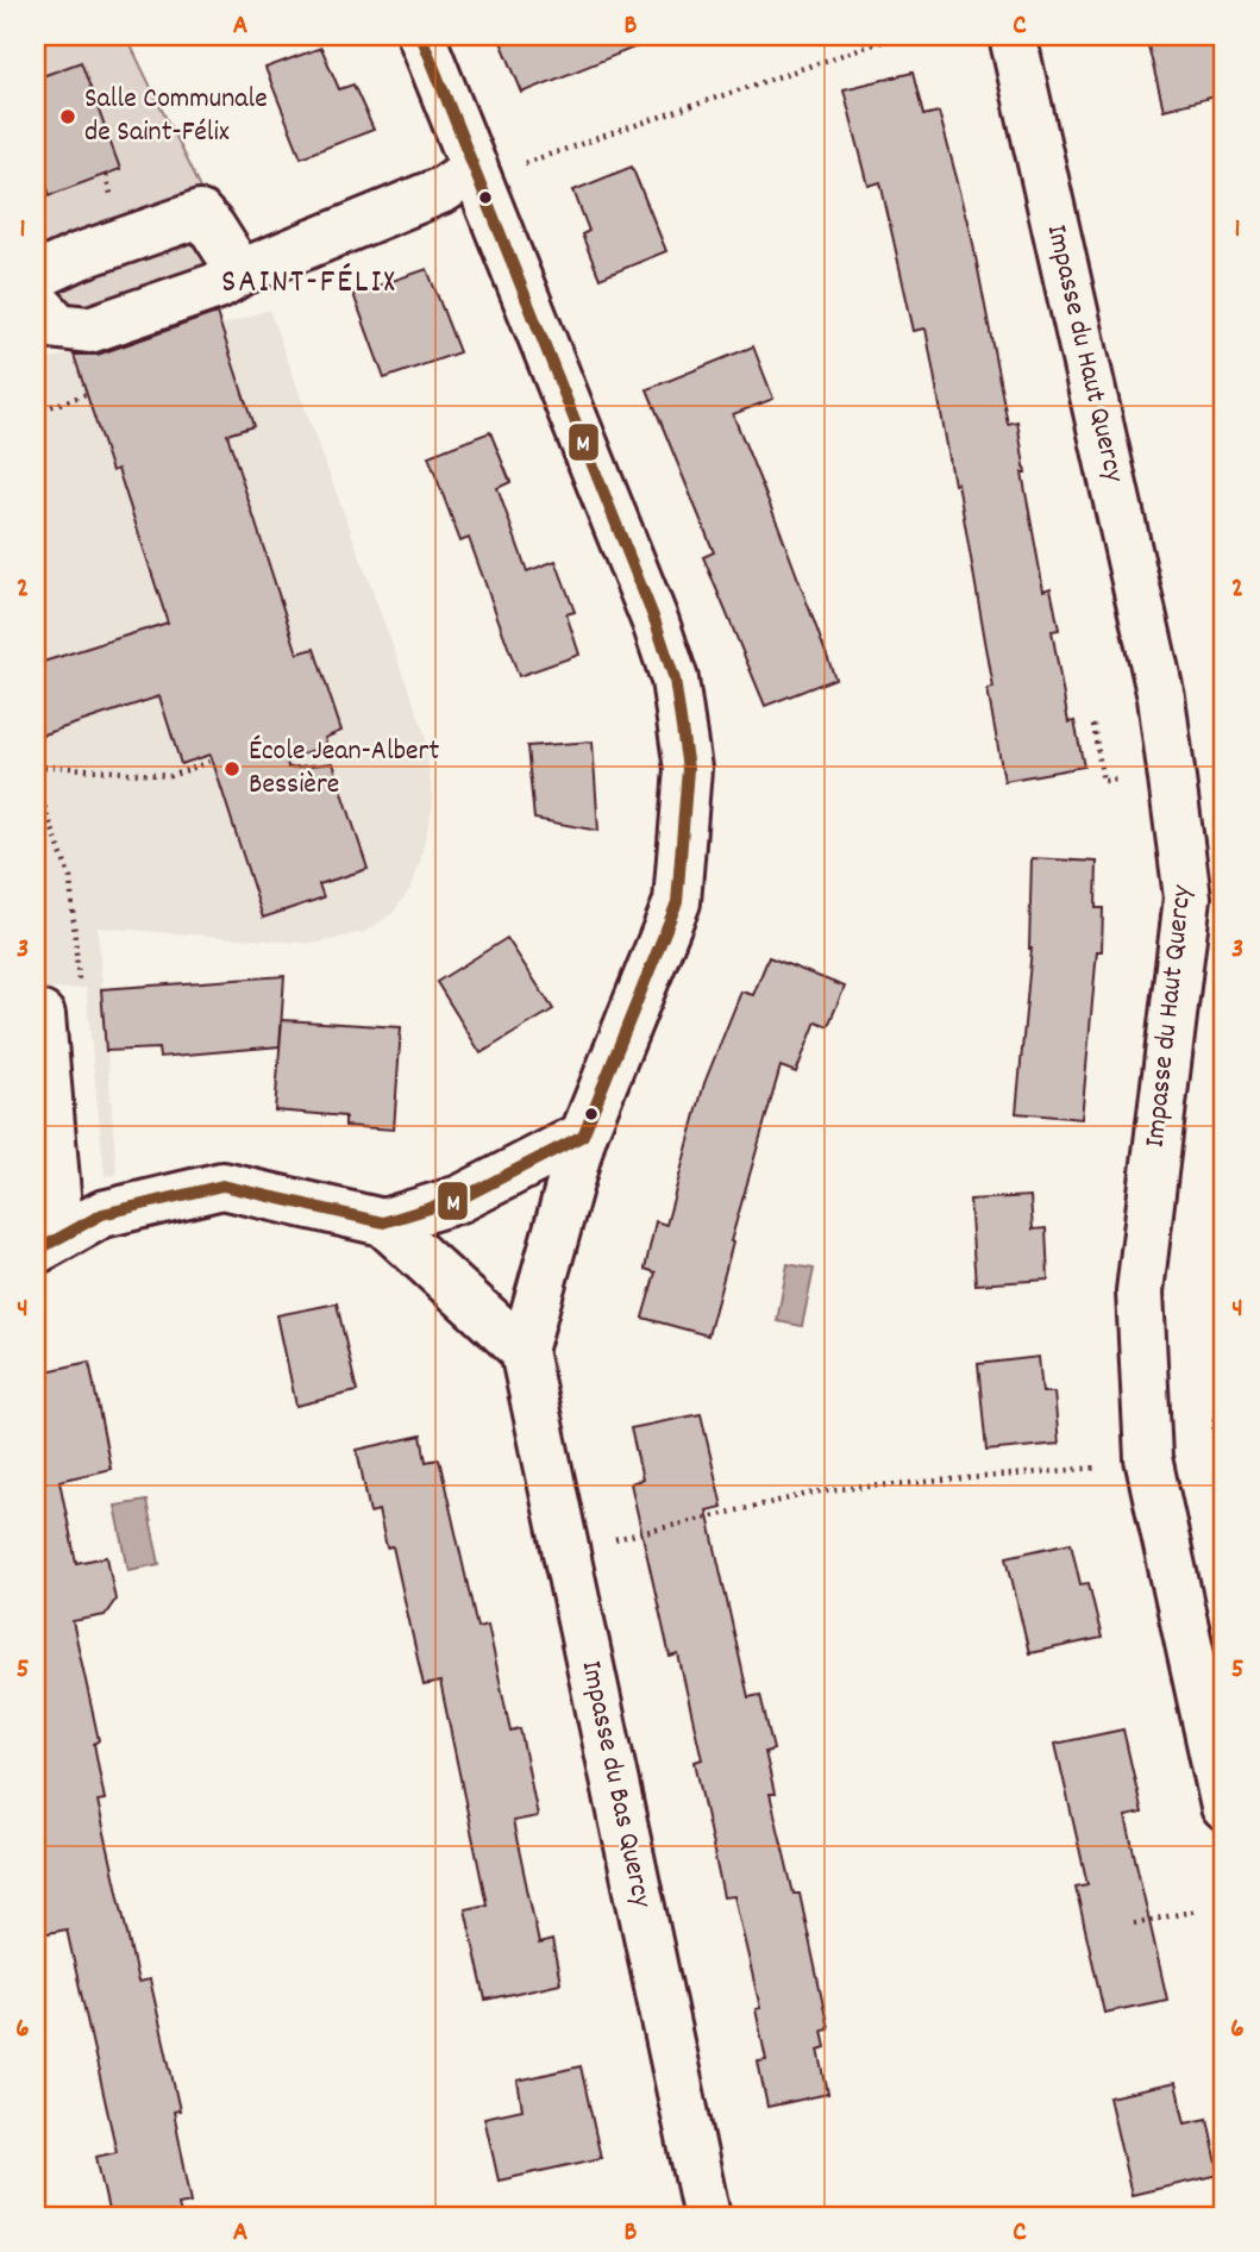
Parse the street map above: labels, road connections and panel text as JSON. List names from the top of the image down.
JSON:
{
  "streets": {
    "street": ["Impasse du Haut Quercy", "Impasse du Bas Quercy"]
  },
  "districts": ["SAINT-FÉLIX"],
  "places": ["Salle Communale de Saint-Félix", "École Jean-Albert Bessière"],
  "lines": ["transit line M"],
  "grid": {
    "columns": ["A", "B", "C"],
    "rows": [
      "1",
      "2",
      "3",
      "4",
      "5",
      "6"
    ]
  }
}
